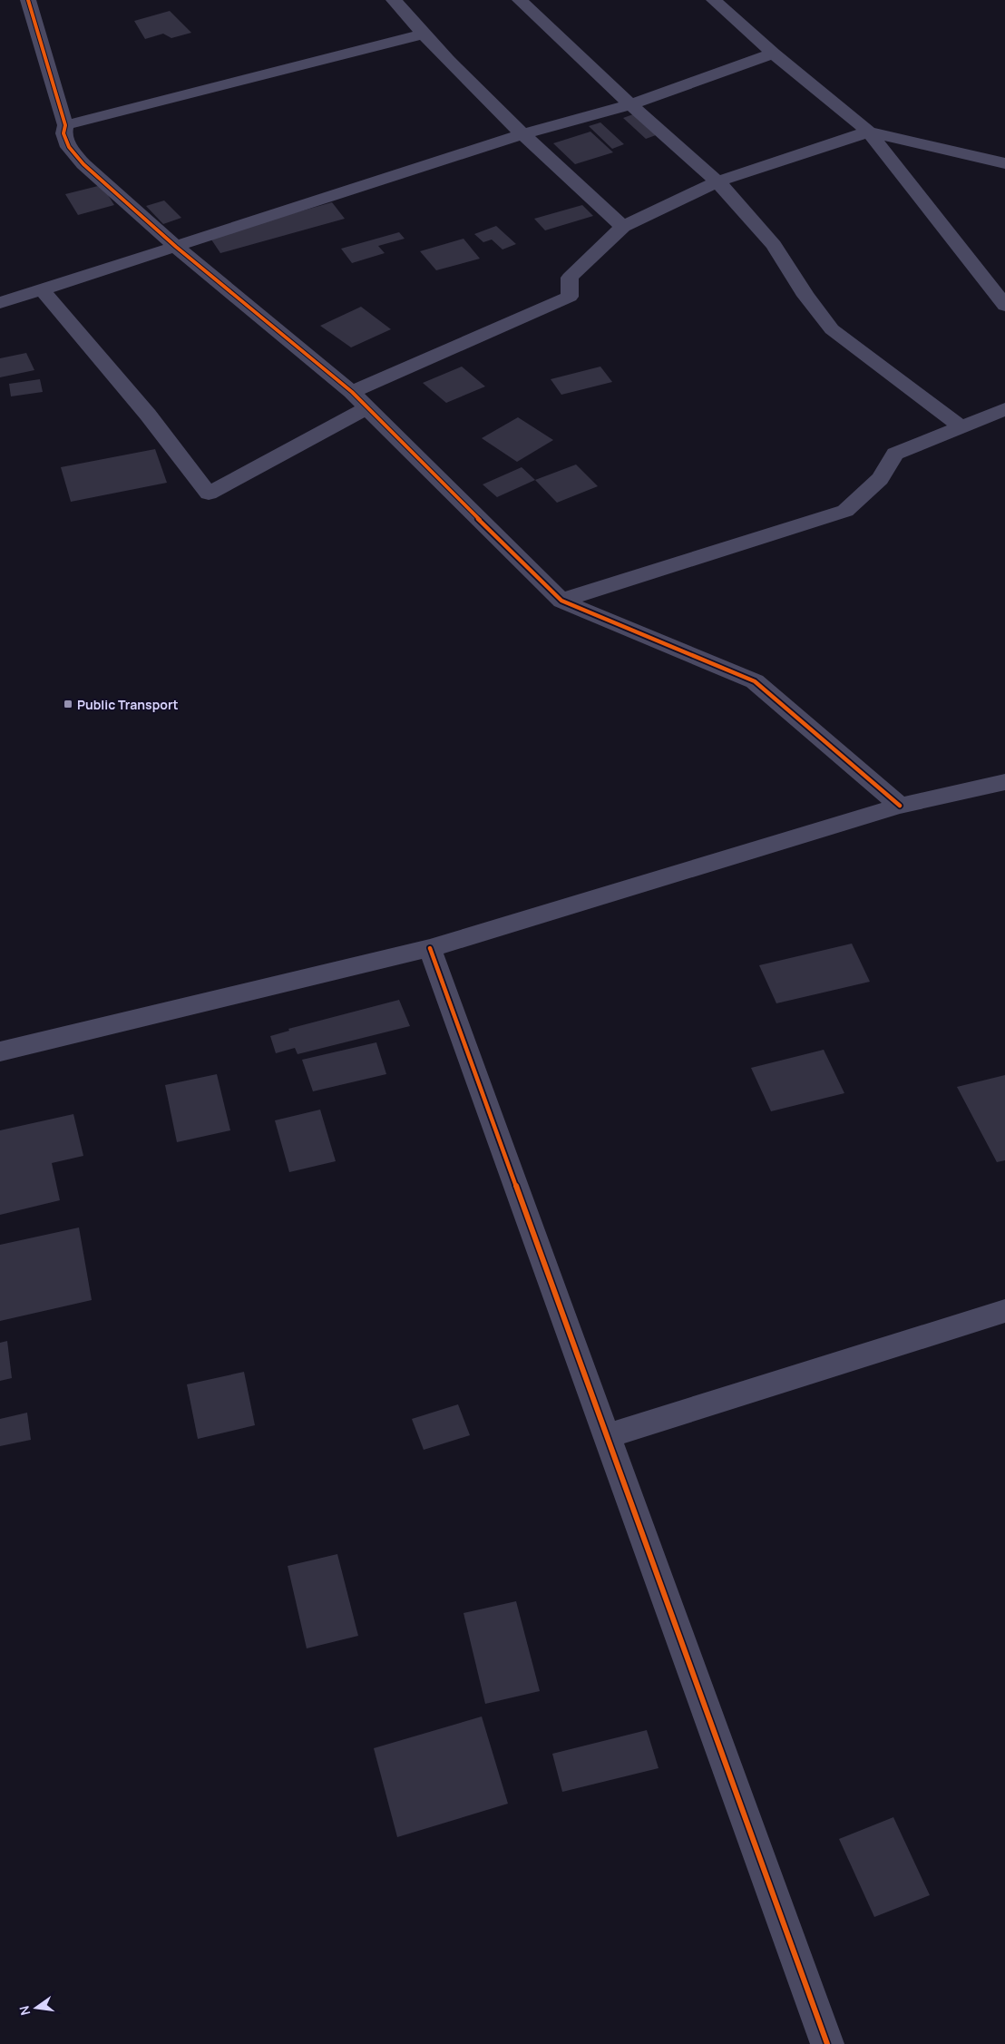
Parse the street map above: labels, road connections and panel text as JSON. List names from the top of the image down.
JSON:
{
  "places": {
    "transit": ["Public Transport"]
  },
  "north": "left"
}
